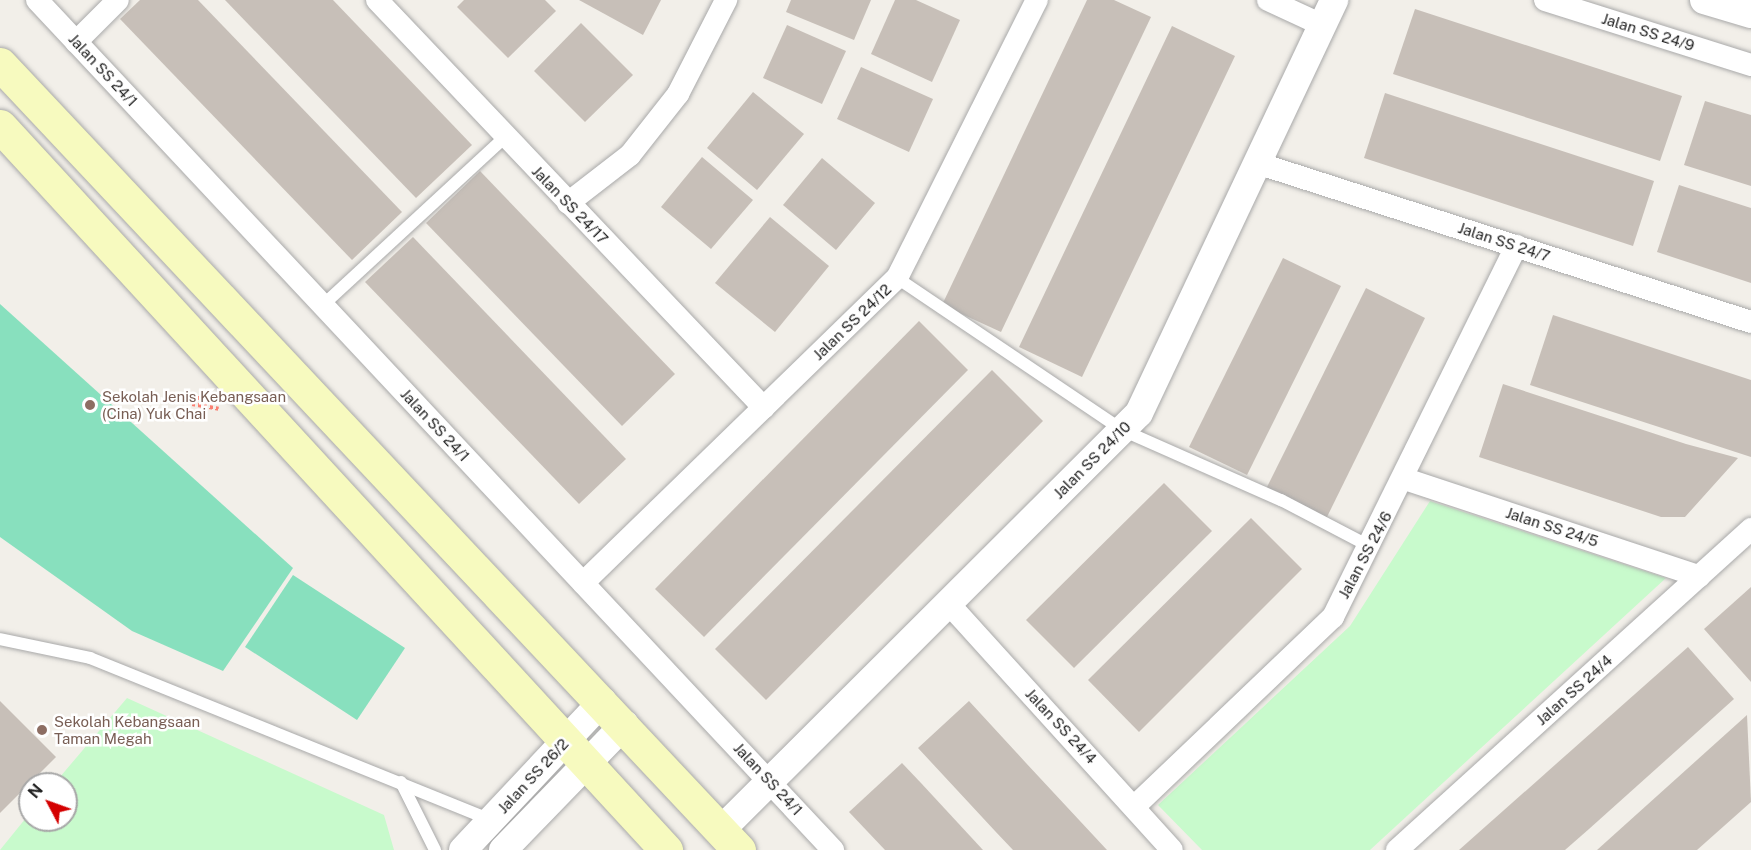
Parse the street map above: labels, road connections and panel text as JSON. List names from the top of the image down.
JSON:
{
  "streets": {
    "street": [
      "Jalan SS 24/9",
      "Jalan SS 24/1",
      "Jalan SS 24/17",
      "Jalan SS 24/7",
      "Jalan SS 24/12",
      "Jalan SS 24/10",
      "Jalan SS 24/5",
      "Jalan SS 24/6",
      "Jalan SS 24/4",
      "Jalan SS 26/2"
    ]
  },
  "crossings": [
    ["Jalan SS 24/1", "Jalan SS 24/12"],
    ["Jalan SS 24/1", "Jalan SS 24/10"],
    ["Jalan SS 24/17", "Jalan SS 24/12"],
    ["Jalan SS 24/7", "Jalan SS 24/10"],
    ["Jalan SS 24/7", "Jalan SS 24/6"],
    ["Jalan SS 24/10", "Jalan SS 24/4"],
    ["Jalan SS 24/5", "Jalan SS 24/6"],
    ["Jalan SS 24/5", "Jalan SS 24/4"],
    ["Jalan SS 24/6", "Jalan SS 24/4"]
  ],
  "places": ["Sekolah Jenis Kebangsaan (Cina) Yuk Chai", "Sekolah Kebangsaan Taman Megah"],
  "north": "top left"
}
